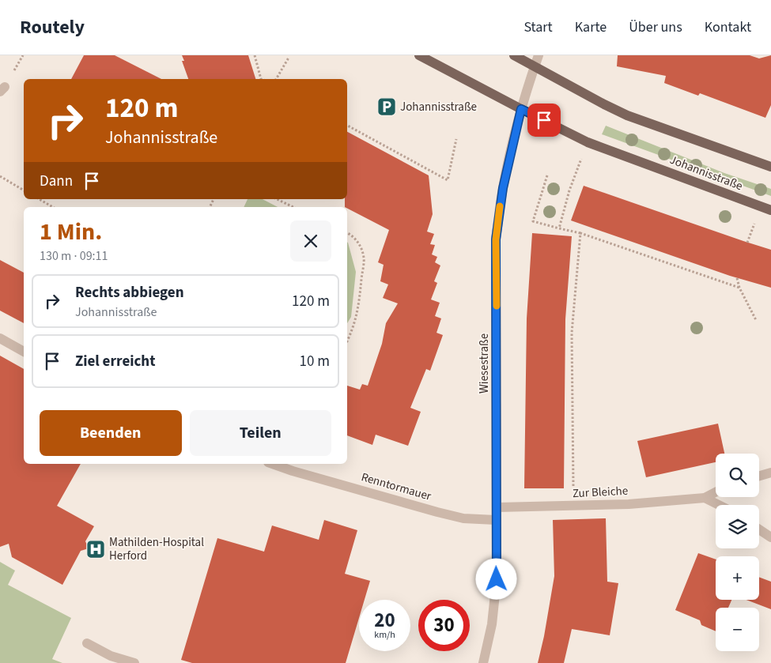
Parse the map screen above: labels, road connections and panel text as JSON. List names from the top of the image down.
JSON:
{
  "streets": {
    "main road": ["Johannisstraße"],
    "street": ["Wiesestraße", "Renntormauer", "Zur Bleiche"]
  },
  "crossings": [
    ["Johannisstraße", "Wiesestraße"],
    ["Wiesestraße", "Renntormauer"],
    ["Wiesestraße", "Zur Bleiche"]
  ],
  "places": {
    "parking": ["Johannisstraße"],
    "hospital": ["Mathilden-Hospital Herford"]
  },
  "page": {
    "header": "Routely",
    "nav": [
      "Start",
      "Karte",
      "Über uns",
      "Kontakt"
    ],
    "turn": ["120 m", "Johannisstraße"],
    "then": "Dann",
    "heading": ["1 Min.", "130 m · 09:11"],
    "list": [
      {
        "name": "Rechts abbiegen",
        "note": "Johannisstraße",
        "value": "120 m"
      },
      {
        "name": "Ziel erreicht",
        "value": "10 m"
      }
    ],
    "buttons": ["Beenden", "Teilen"],
    "map_buttons": ["+", "−"],
    "speed": "20 km/h",
    "limit": "30"
  }
}
